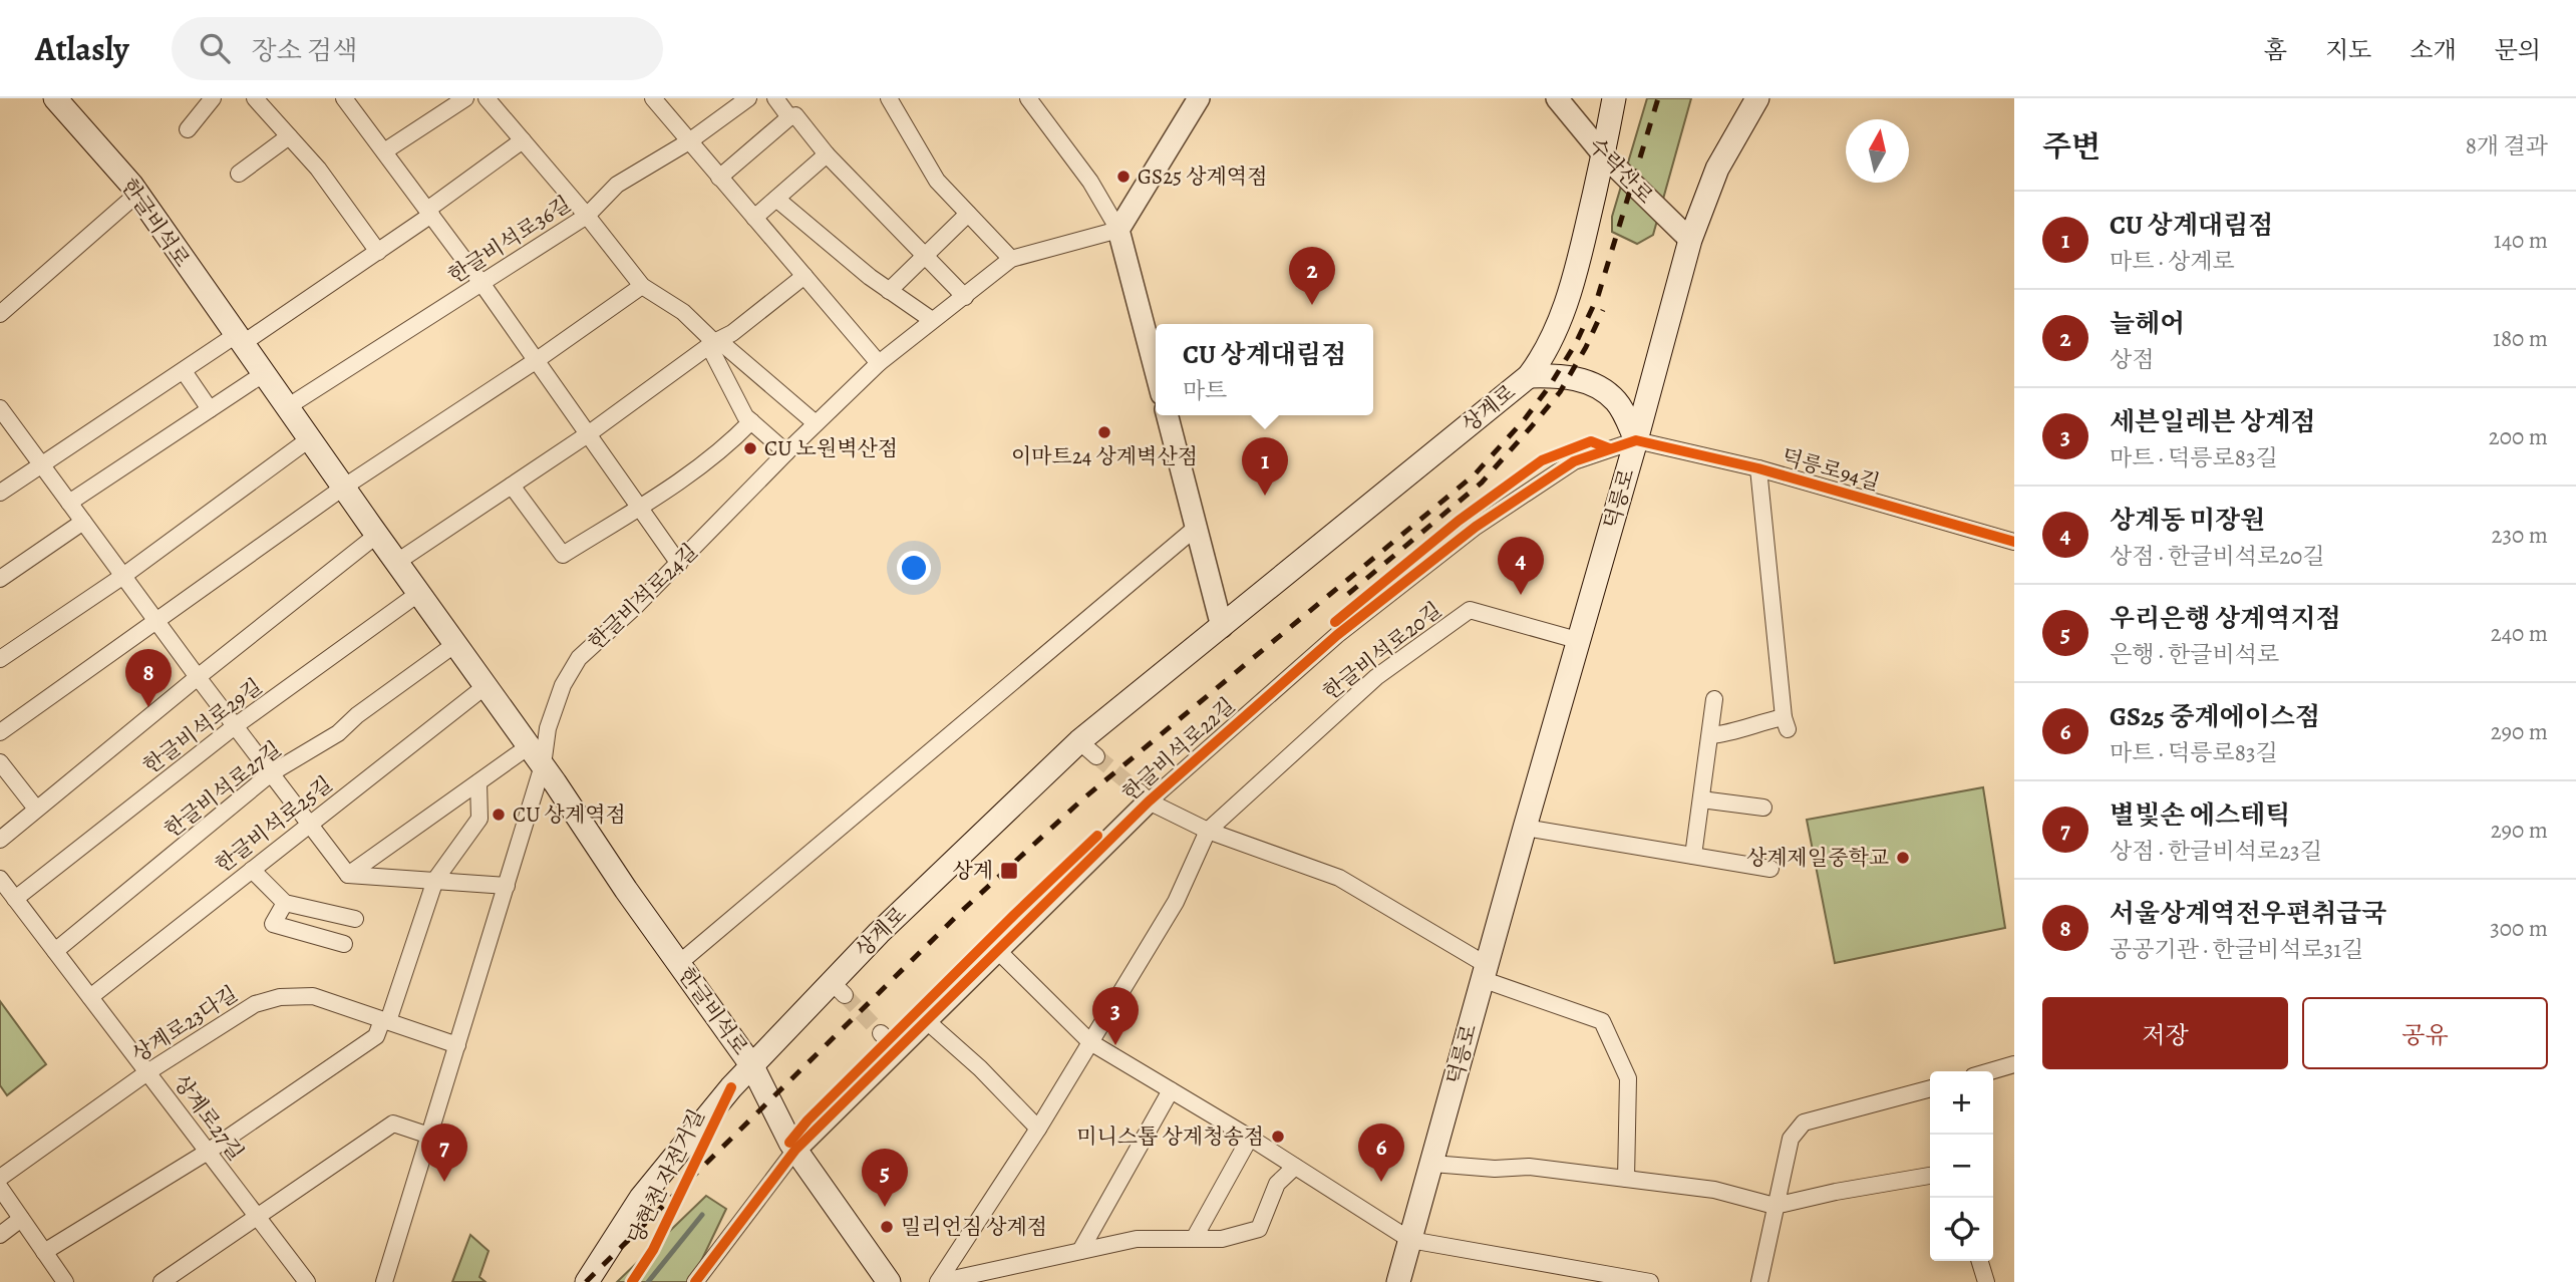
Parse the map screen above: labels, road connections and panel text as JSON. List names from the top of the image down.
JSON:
{
  "streets": {
    "main road": ["한글비석로", "상계로", "덕릉로"],
    "street": [
      "수락산로",
      "한글비석로36길",
      "덕릉로94길",
      "한글비석로24길",
      "한글비석로20길",
      "한글비석로29길",
      "한글비석로22길",
      "한글비석로27길",
      "한글비석로25길",
      "상계로23다길",
      "상계로27길"
    ],
    "cycle path": ["당현천 자전거길"]
  },
  "crossings": [
    ["수락산로", "상계로"],
    ["수락산로", "덕릉로"],
    ["한글비석로", "한글비석로36길"],
    ["한글비석로", "상계로"],
    ["한글비석로", "한글비석로24길"],
    ["한글비석로", "한글비석로29길"],
    ["한글비석로", "한글비석로22길"],
    ["한글비석로", "한글비석로27길"],
    ["한글비석로", "한글비석로25길"],
    ["덕릉로94길", "덕릉로"],
    ["덕릉로94길", "한글비석로22길"],
    ["덕릉로", "한글비석로20길"],
    ["덕릉로", "한글비석로22길"],
    ["한글비석로24길", "상계로23다길"],
    ["한글비석로29길", "상계로27길"],
    ["한글비석로27길", "상계로27길"],
    ["한글비석로25길", "상계로27길"],
    ["상계로23다길", "상계로27길"]
  ],
  "places": {
    "other": [
      "GS25 상계역점",
      "이마트24 상계벽산점",
      "CU 노원벽산점",
      "CU 상계역점",
      "상계제일중학교",
      "미니스톱 상계청송점",
      "밀리언짐 상계점"
    ],
    "transit": ["상계"]
  },
  "north": "top",
  "page": {
    "header": "Atlasly",
    "search": "장소 검색",
    "nav": [
      "홈",
      "지도",
      "소개",
      "문의"
    ],
    "heading": ["주변", "8개 결과"],
    "list": [
      {
        "mark": "1",
        "name": "CU 상계대림점",
        "note": "마트 · 상계로",
        "value": "140 m"
      },
      {
        "mark": "2",
        "name": "늘헤어",
        "note": "상점",
        "value": "180 m"
      },
      {
        "mark": "3",
        "name": "세븐일레븐 상계점",
        "note": "마트 · 덕릉로83길",
        "value": "200 m"
      },
      {
        "mark": "4",
        "name": "상계동 미장원",
        "note": "상점 · 한글비석로20길",
        "value": "230 m"
      },
      {
        "mark": "5",
        "name": "우리은행 상계역지점",
        "note": "은행 · 한글비석로",
        "value": "240 m"
      },
      {
        "mark": "6",
        "name": "GS25 중계에이스점",
        "note": "마트 · 덕릉로83길",
        "value": "290 m"
      },
      {
        "mark": "7",
        "name": "별빛손 에스테틱",
        "note": "상점 · 한글비석로23길",
        "value": "290 m"
      },
      {
        "mark": "8",
        "name": "서울상계역전우편취급국",
        "note": "공공기관 · 한글비석로31길",
        "value": "300 m"
      }
    ],
    "pins": [
      "2",
      "1",
      "4",
      "8",
      "3",
      "6",
      "7",
      "5"
    ],
    "popup": ["CU 상계대림점", "마트"],
    "buttons": ["저장", "공유"],
    "map_buttons": ["+", "−"]
  }
}
